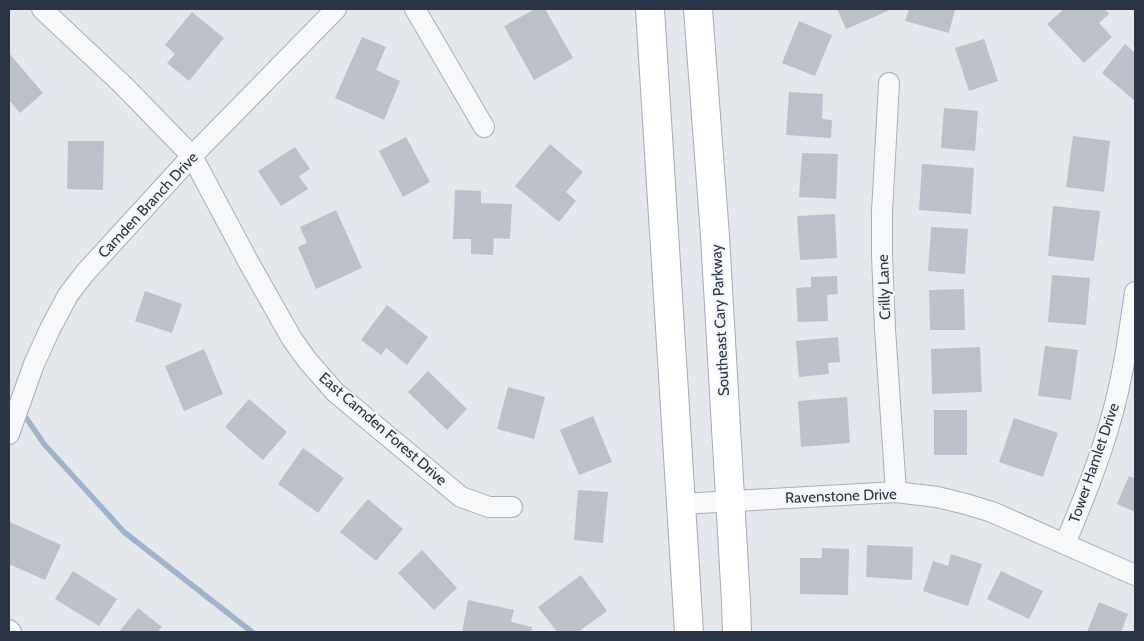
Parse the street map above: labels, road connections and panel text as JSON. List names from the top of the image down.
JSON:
{
  "streets": {
    "main road": ["Southeast Cary Parkway"],
    "street": [
      "Camden Branch Drive",
      "Crilly Lane",
      "East Camden Forest Drive",
      "Tower Hamlet Drive",
      "Ravenstone Drive"
    ]
  },
  "crossings": [
    ["Camden Branch Drive", "East Camden Forest Drive"],
    ["Crilly Lane", "Ravenstone Drive"],
    ["Southeast Cary Parkway", "Ravenstone Drive"],
    ["Tower Hamlet Drive", "Ravenstone Drive"]
  ]
}
